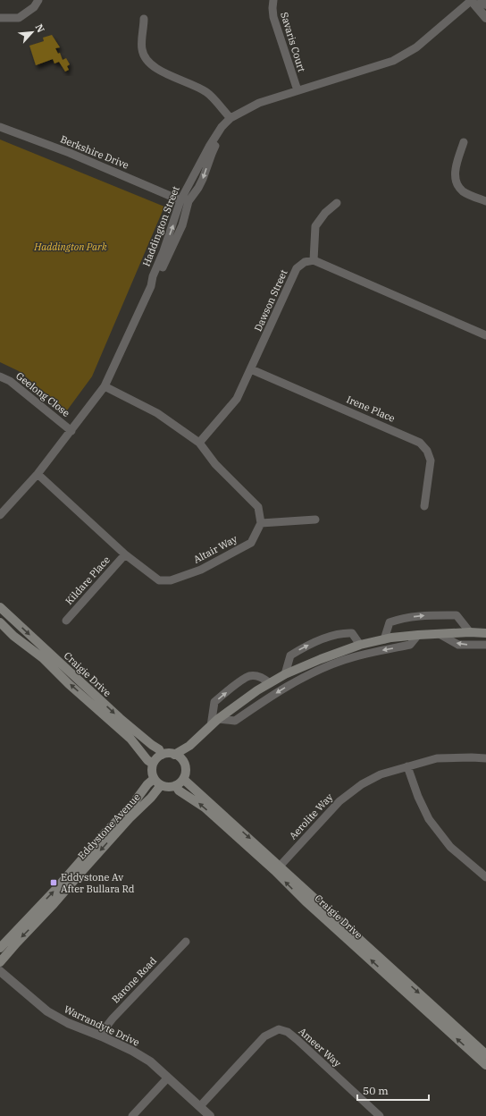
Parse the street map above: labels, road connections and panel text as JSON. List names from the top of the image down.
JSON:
{
  "streets": {
    "main road": ["Craigie Drive", "Eddystone Avenue"],
    "street": [
      "Savaris Court",
      "Berkshire Drive",
      "Haddington Street",
      "Dawson Street",
      "Geelong Close",
      "Irene Place",
      "Altair Way",
      "Kildare Place",
      "Aerolite Way",
      "Barone Road",
      "Warrandyte Drive",
      "Ameer Way"
    ]
  },
  "crossings": [
    ["Savaris Court", "Haddington Street"],
    ["Berkshire Drive", "Haddington Street"],
    ["Haddington Street", "Geelong Close"],
    ["Haddington Street", "Altair Way"],
    ["Dawson Street", "Irene Place"],
    ["Altair Way", "Kildare Place"],
    ["Craigie Drive", "Aerolite Way"],
    ["Craigie Drive", "Eddystone Avenue"],
    ["Barone Road", "Warrandyte Drive"],
    ["Warrandyte Drive", "Ameer Way"]
  ],
  "parks": ["Haddington Park"],
  "places": {
    "transit": ["Eddystone Av After Bullara Rd"]
  },
  "scale_bar": "50 m",
  "north": "top right"
}
